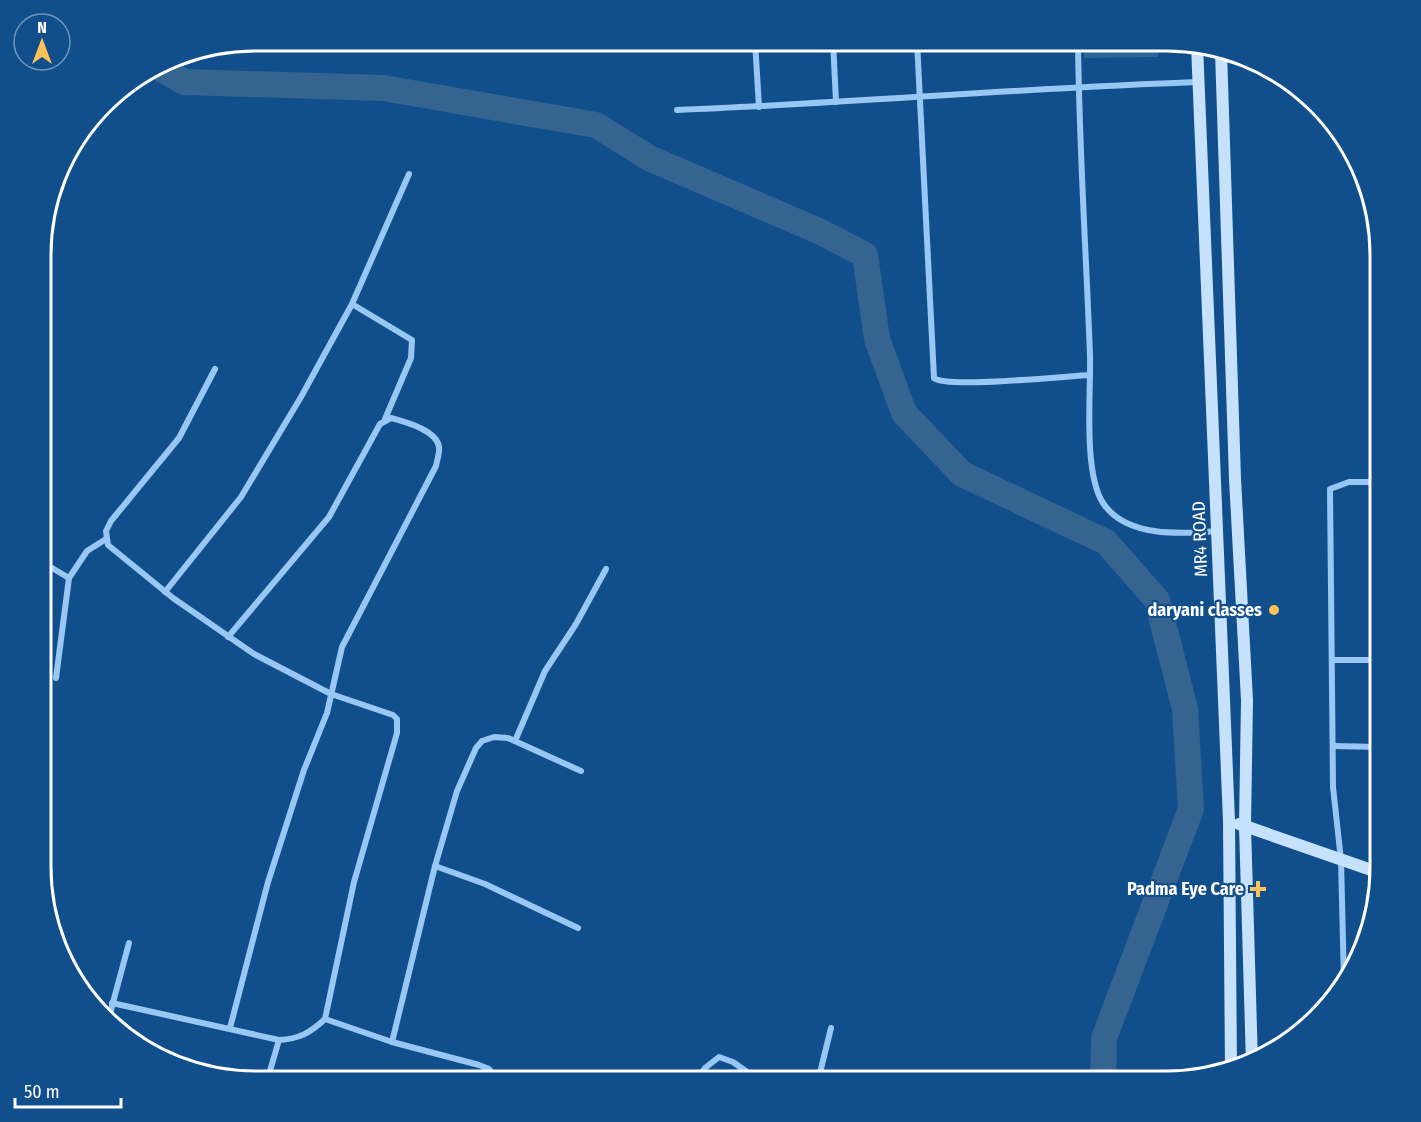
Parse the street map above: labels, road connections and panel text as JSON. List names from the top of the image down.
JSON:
{
  "streets": {
    "street": ["MR4 ROAD"]
  },
  "places": {
    "other": ["daryani classes"],
    "health": ["Padma Eye Care"]
  },
  "scale_bar": "50 m",
  "north": "top"
}
